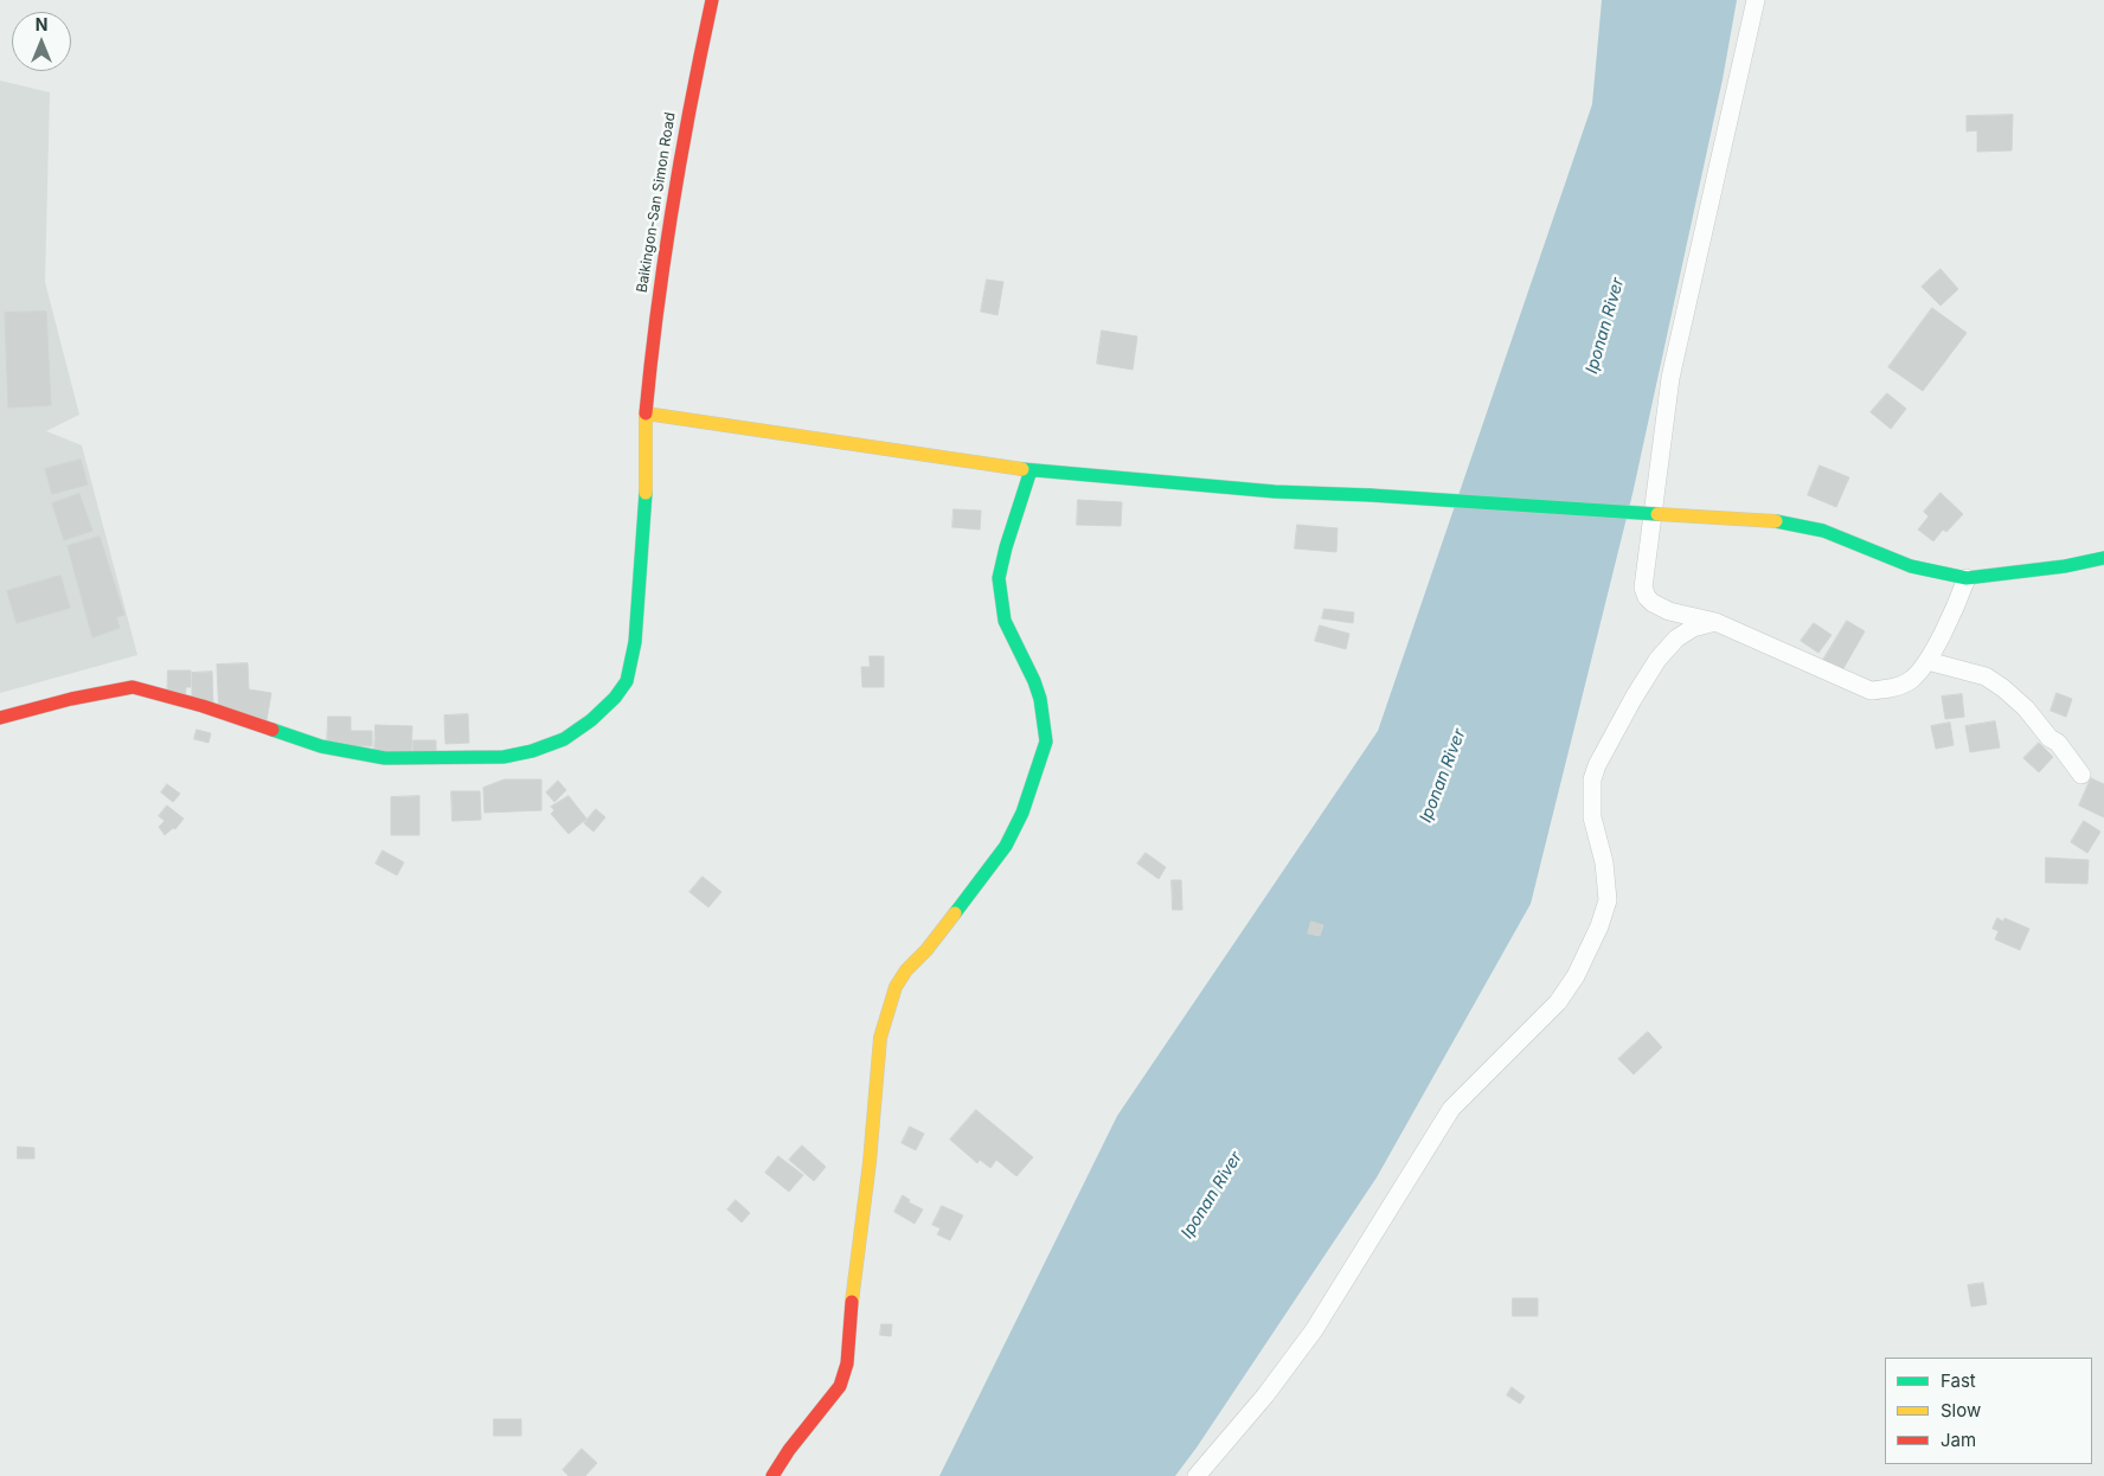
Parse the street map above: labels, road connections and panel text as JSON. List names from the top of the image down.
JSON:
{
  "streets": {
    "street": ["Baikingon-San Simon Road"]
  },
  "water": ["Iponan River"],
  "legend": ["Fast", "Slow", "Jam"],
  "north": "top"
}
